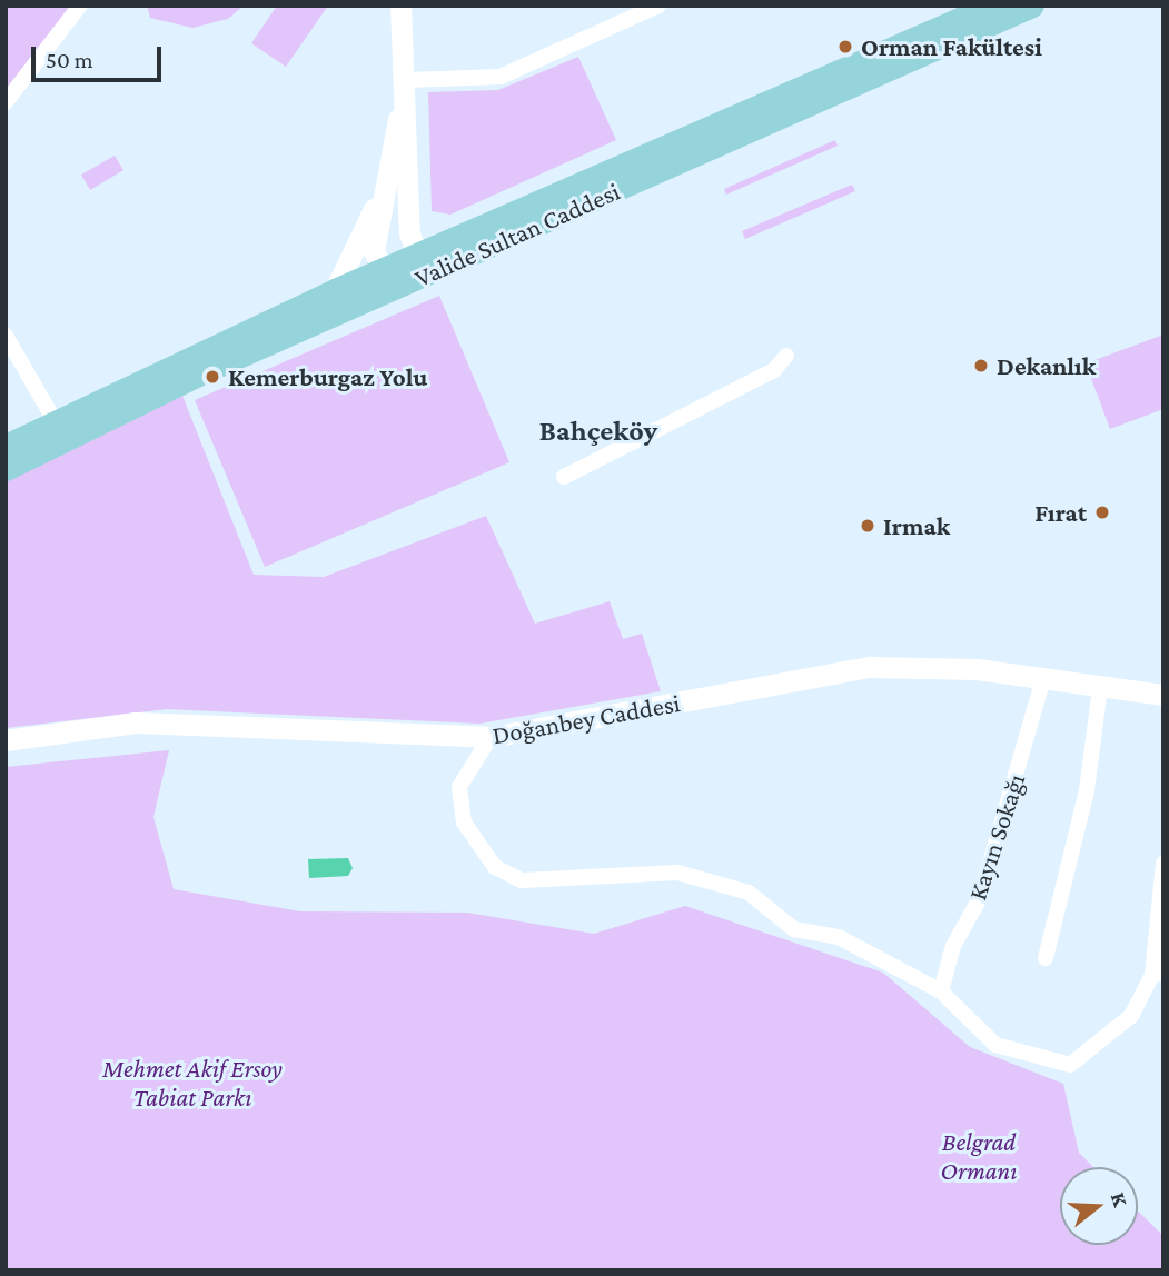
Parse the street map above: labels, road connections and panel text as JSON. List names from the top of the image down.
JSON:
{
  "streets": {
    "main road": ["Valide Sultan Caddesi"],
    "street": ["Doğanbey Caddesi", "Kayın Sokağı"]
  },
  "crossings": [
    ["Doğanbey Caddesi", "Kayın Sokağı"]
  ],
  "districts": ["Bahçeköy"],
  "parks": ["Mehmet Akif Ersoy Tabiat Parkı", "Belgrad Ormanı"],
  "places": [
    "Orman Fakültesi",
    "Dekanlık",
    "Kemerburgaz Yolu",
    "Fırat",
    "Irmak"
  ],
  "scale_bar": "50 m",
  "north": "right"
}
